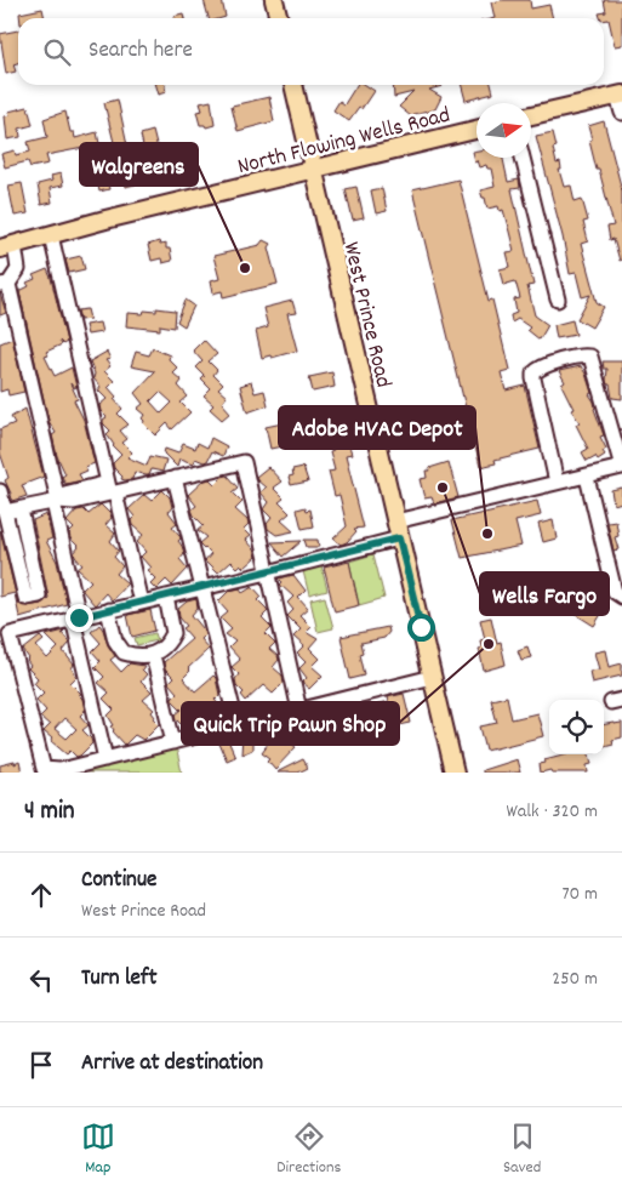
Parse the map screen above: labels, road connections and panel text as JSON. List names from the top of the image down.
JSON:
{
  "streets": {
    "main road": ["North Flowing Wells Road", "West Prince Road"]
  },
  "crossings": [
    ["North Flowing Wells Road", "West Prince Road"]
  ],
  "places": [
    "Walgreens",
    "Wells Fargo",
    "Adobe HVAC Depot",
    "Quick Trip Pawn Shop"
  ],
  "north": "right",
  "page": {
    "search": "Search here",
    "heading": ["4 min", "Walk · 320 m"],
    "list": [
      ["Continue", "West Prince Road", "70 m"],
      ["Turn left", "250 m"],
      "Arrive at destination"
    ],
    "nav": ["Map", "Directions", "Saved"]
  }
}
